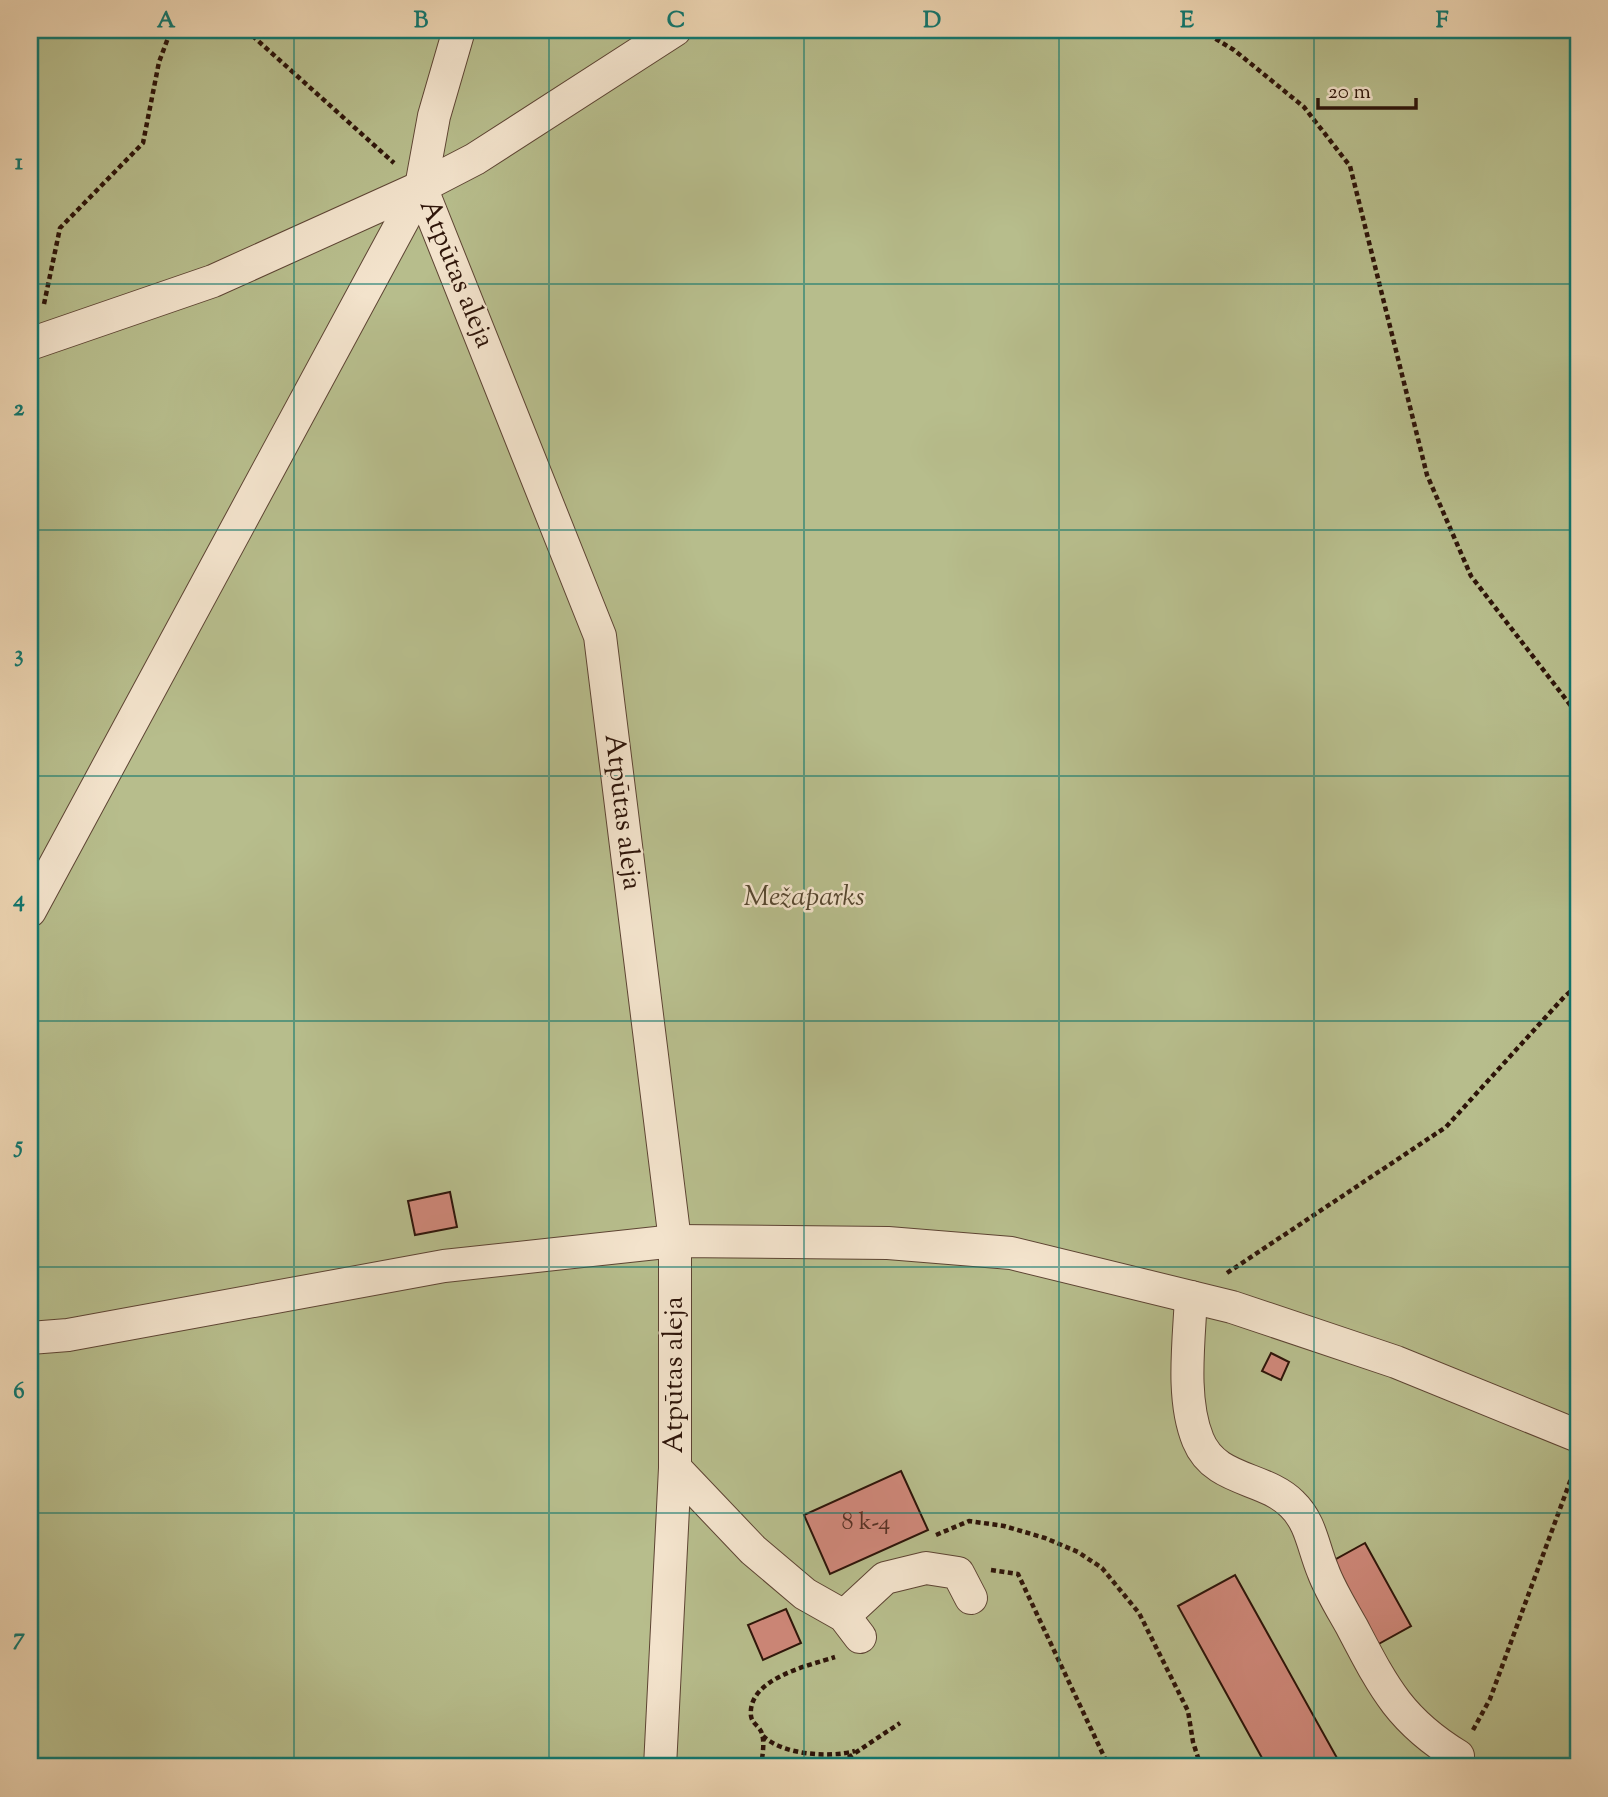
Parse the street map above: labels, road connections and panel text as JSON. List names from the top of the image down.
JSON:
{
  "streets": {
    "street": ["Atpūtas aleja"]
  },
  "parks": ["Mežaparks"],
  "house_numbers": ["8 k-4"],
  "scale_bar": "20 m",
  "grid": {
    "columns": [
      "A",
      "B",
      "C",
      "D",
      "E",
      "F"
    ],
    "rows": [
      "1",
      "2",
      "3",
      "4",
      "5",
      "6",
      "7"
    ]
  }
}
